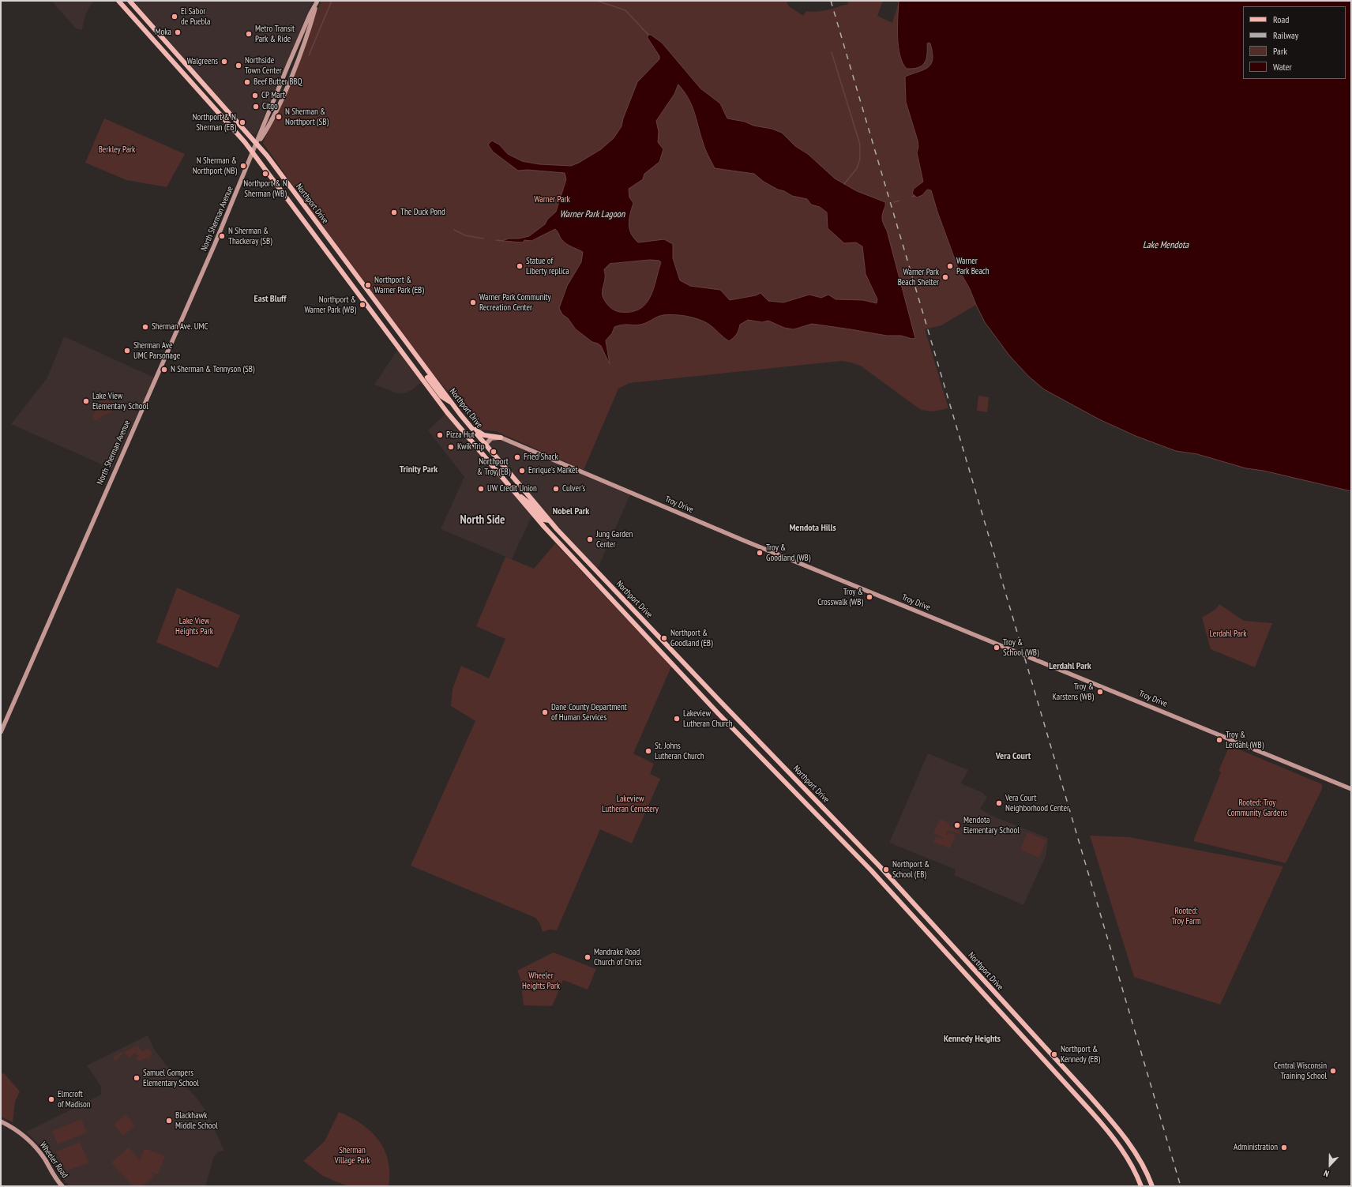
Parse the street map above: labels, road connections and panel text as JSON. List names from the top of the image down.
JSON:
{
  "streets": {
    "main road": ["Northport Drive"],
    "street": ["North Sherman Avenue", "Troy Drive", "Wheeler Road"]
  },
  "crossings": [
    ["Northport Drive", "North Sherman Avenue"]
  ],
  "districts": [
    "East Bluff",
    "Trinity Park",
    "Nobel Park",
    "North Side",
    "Mendota Hills",
    "Lerdahl Park",
    "Vera Court",
    "Kennedy Heights"
  ],
  "water": ["Warner Park Lagoon", "Lake Mendota"],
  "parks": [
    "Berkley Park",
    "Warner Park",
    "Lake View Heights Park",
    "Lerdahl Park",
    "Lakeview Lutheran Cemetery",
    "Rooted: Troy Community Gardens",
    "Rooted: Troy Farm",
    "Wheeler Heights Park",
    "Sherman Village Park"
  ],
  "places": [
    "El Sabor de Puebla",
    "Moka",
    "Metro Transit Park & Ride",
    "Walgreens",
    "Northside Town Center",
    "Beef Butter BBQ",
    "CP Mart",
    "Citgo",
    "N Sherman & Northport (SB)",
    "Northport & N Sherman (EB)",
    "N Sherman & Northport (NB)",
    "Northport & N Sherman (WB)",
    "The Duck Pond",
    "N Sherman & Thackeray (SB)",
    "Statue of Liberty replica",
    "Warner Park Beach",
    "Warner Park Beach Shelter",
    "Northport & Warner Park (EB)",
    "Warner Park Community Recreation Center",
    "Northport & Warner Park (WB)",
    "Sherman Ave. UMC",
    "Sherman Ave UMC Parsonage",
    "N Sherman & Tennyson (SB)",
    "Lake View Elementary School",
    "Pizza Hut",
    "Kwik Trip",
    "Northport & Troy (EB)",
    "Fried Shack",
    "Enrique's Market",
    "UW Credit Union",
    "Culver's",
    "Jung Garden Center",
    "Troy & Goodland (WB)",
    "Troy & Crosswalk (WB)",
    "Northport & Goodland (EB)",
    "Troy & School (WB)",
    "Troy & Karstens (WB)",
    "Dane County Department of Human Services",
    "Lakeview Lutheran Church",
    "Troy & Lerdahl (WB)",
    "St. Johns Lutheran Church",
    "Vera Court Neighborhood Center",
    "Mendota Elementary School",
    "Northport & School (EB)",
    "Mandrake Road Church of Christ",
    "Northport & Kennedy (EB)",
    "Central Wisconsin Training School",
    "Samuel Gompers Elementary School",
    "Elmcroft of Madison",
    "Blackhawk Middle School",
    "Administration"
  ],
  "legend": [
    "Road",
    "Railway",
    "Park",
    "Water"
  ],
  "north": "bottom"
}
